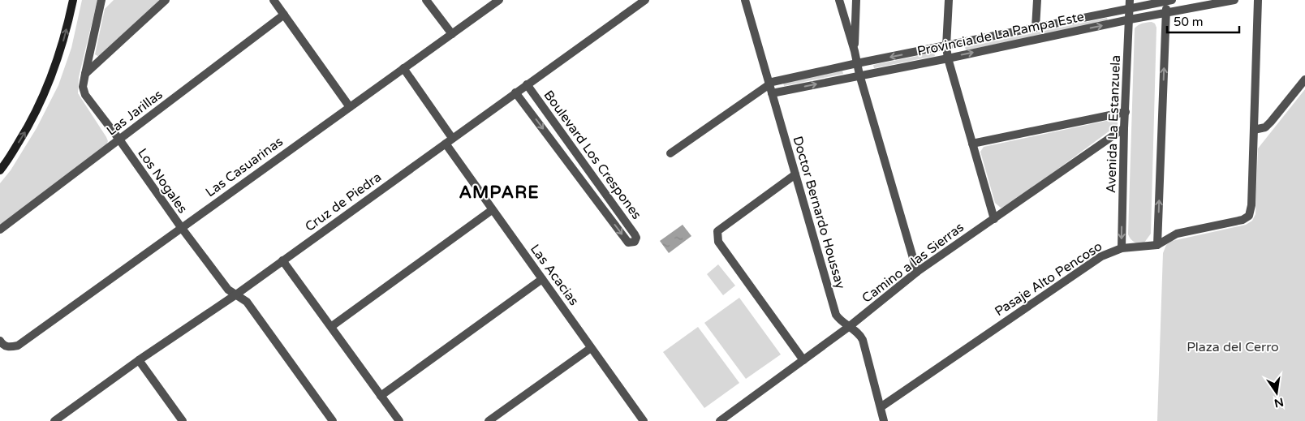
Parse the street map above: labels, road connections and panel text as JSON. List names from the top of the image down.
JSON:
{
  "streets": {
    "street": [
      "Provincia de La Pampa Este",
      "Las Jarillas",
      "Avenida La Estanzuela",
      "Boulevard Los Crespones",
      "Las Casuarinas",
      "Los Nogales",
      "Cruz de Piedra",
      "Doctor Bernardo Houssay",
      "Camino a las Sierras",
      "Las Acacias",
      "Pasaje Alto Pencoso"
    ]
  },
  "crossings": [
    ["Provincia de La Pampa Este", "Avenida La Estanzuela"],
    ["Provincia de La Pampa Este", "Doctor Bernardo Houssay"],
    ["Las Jarillas", "Los Nogales"],
    ["Avenida La Estanzuela", "Camino a las Sierras"],
    ["Avenida La Estanzuela", "Pasaje Alto Pencoso"],
    ["Boulevard Los Crespones", "Cruz de Piedra"],
    ["Las Casuarinas", "Los Nogales"],
    ["Las Casuarinas", "Las Acacias"],
    ["Los Nogales", "Cruz de Piedra"],
    ["Cruz de Piedra", "Las Acacias"],
    ["Doctor Bernardo Houssay", "Camino a las Sierras"],
    ["Doctor Bernardo Houssay", "Pasaje Alto Pencoso"]
  ],
  "districts": ["AMPARE"],
  "parks": ["Plaza del Cerro"],
  "scale_bar": "50 m",
  "north": "bottom"
}
